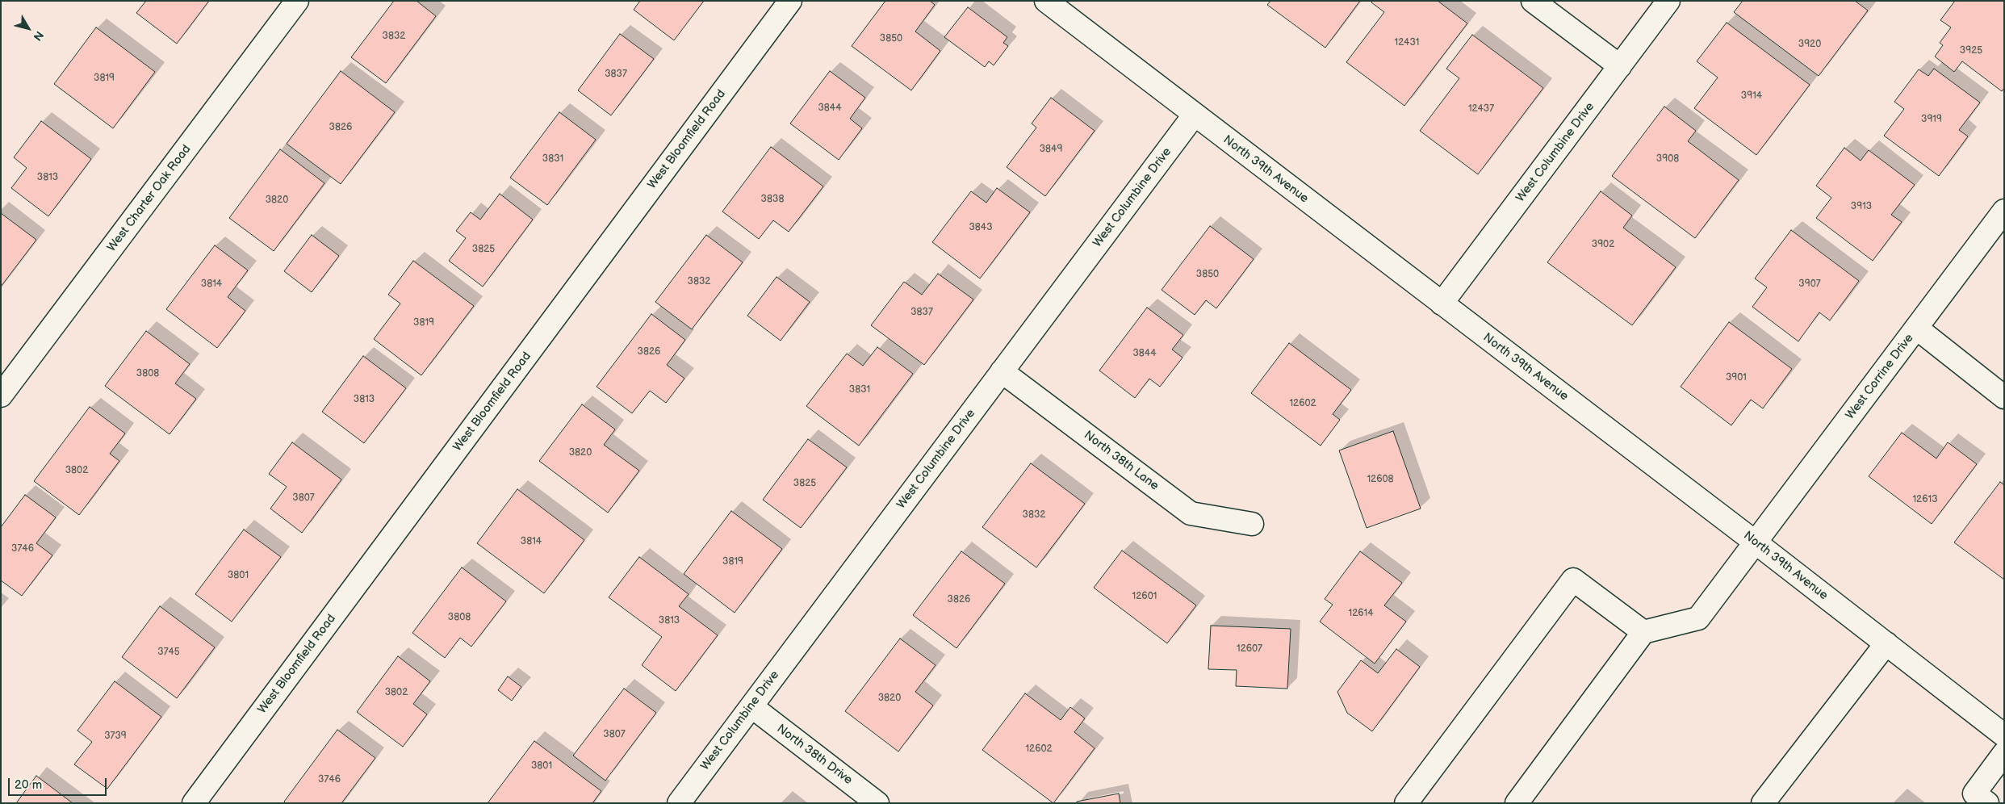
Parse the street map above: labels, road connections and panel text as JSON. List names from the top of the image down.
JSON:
{
  "streets": {
    "street": [
      "West Bloomfield Road",
      "West Columbine Drive",
      "North 39th Avenue",
      "West Charter Oak Road",
      "West Corrine Drive",
      "North 38th Lane",
      "North 38th Drive"
    ]
  },
  "crossings": [
    ["West Columbine Drive", "North 39th Avenue"],
    ["West Columbine Drive", "North 38th Lane"],
    ["West Columbine Drive", "North 38th Drive"],
    ["North 39th Avenue", "West Corrine Drive"]
  ],
  "house_numbers": [
    "3832",
    "3850",
    "12431",
    "3920",
    "3925",
    "3837",
    "3819",
    "3914",
    "3844",
    "12437",
    "3919",
    "3826",
    "3849",
    "3831",
    "3908",
    "3813",
    "3838",
    "3820",
    "3913",
    "3843",
    "3902",
    "3825",
    "3850",
    "3832",
    "3814",
    "3907",
    "3837",
    "3819",
    "3826",
    "3844",
    "3808",
    "3901",
    "3831",
    "3813",
    "12602",
    "3820",
    "3802",
    "12608",
    "3825",
    "3807",
    "12613",
    "3832",
    "3814",
    "3746",
    "3819",
    "3801",
    "12601",
    "3826",
    "12614",
    "3808",
    "3813",
    "12607",
    "3745",
    "3802",
    "3820",
    "3807",
    "3739",
    "12602",
    "3801",
    "3746"
  ],
  "scale_bar": "20 m",
  "north": "bottom right"
}
